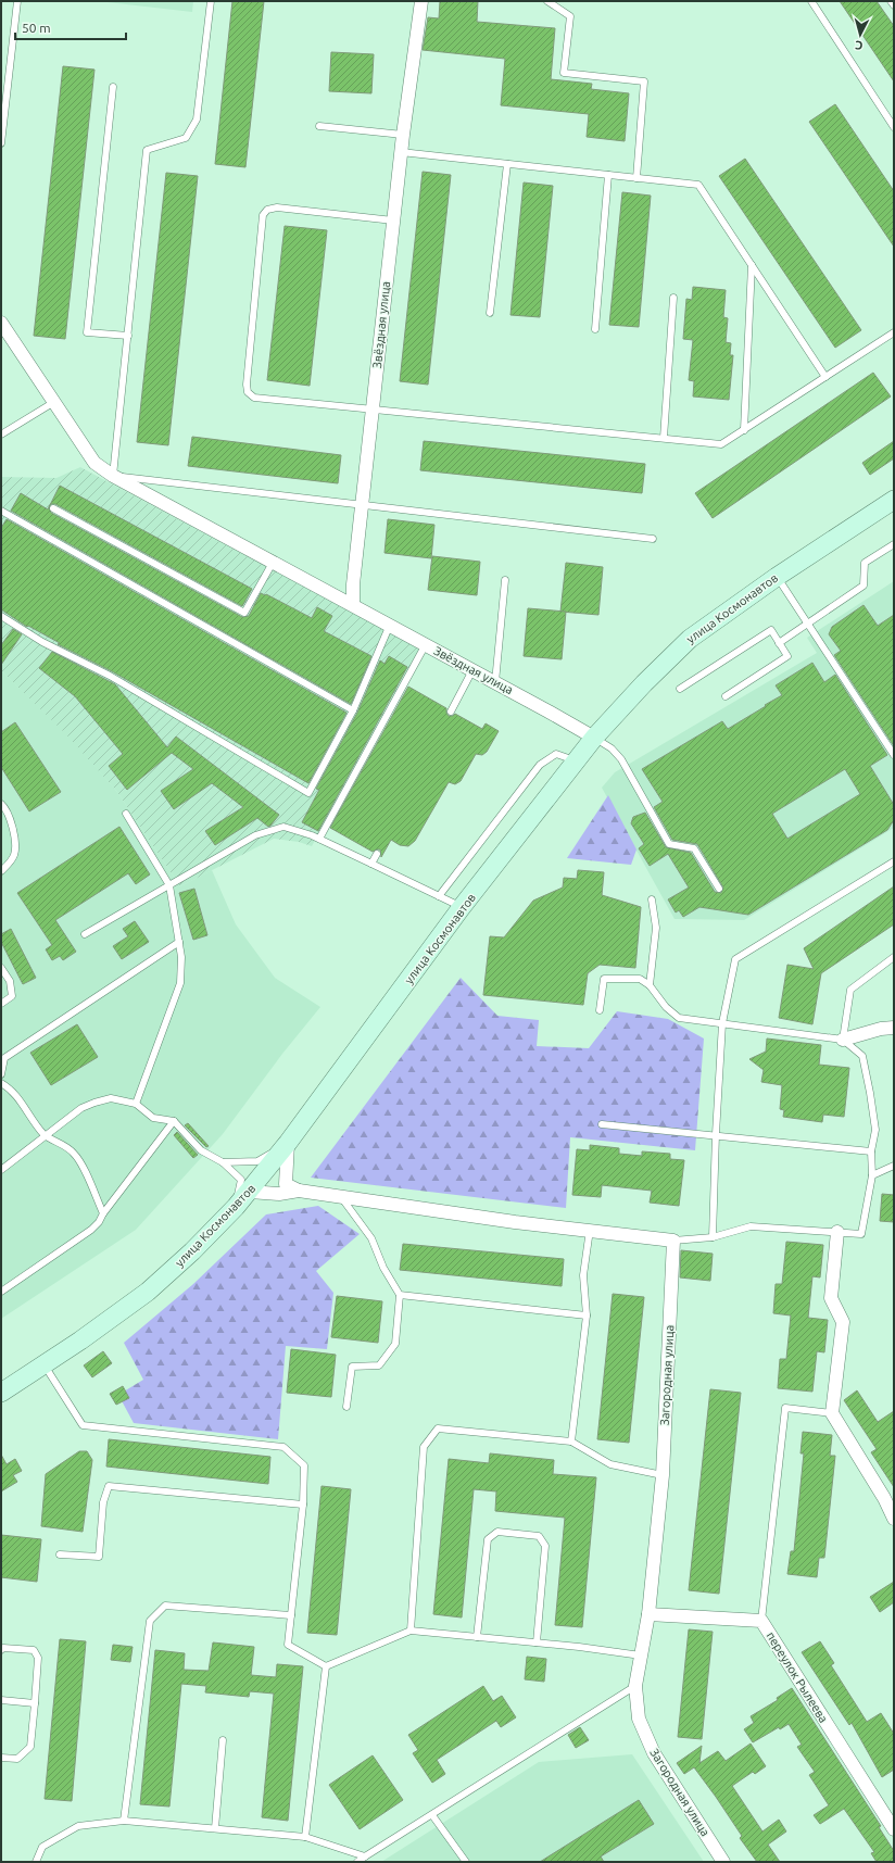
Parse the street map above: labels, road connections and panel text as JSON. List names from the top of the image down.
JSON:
{
  "streets": {
    "main road": ["улица Космонавтов"],
    "street": ["Звёздная улица", "Загородная улица", "переулок Рылеева"]
  },
  "crossings": [
    ["Звёздная улица", "улица Космонавтов"],
    ["Загородная улица", "переулок Рылеева"]
  ],
  "scale_bar": "50 m",
  "north": "bottom"
}
